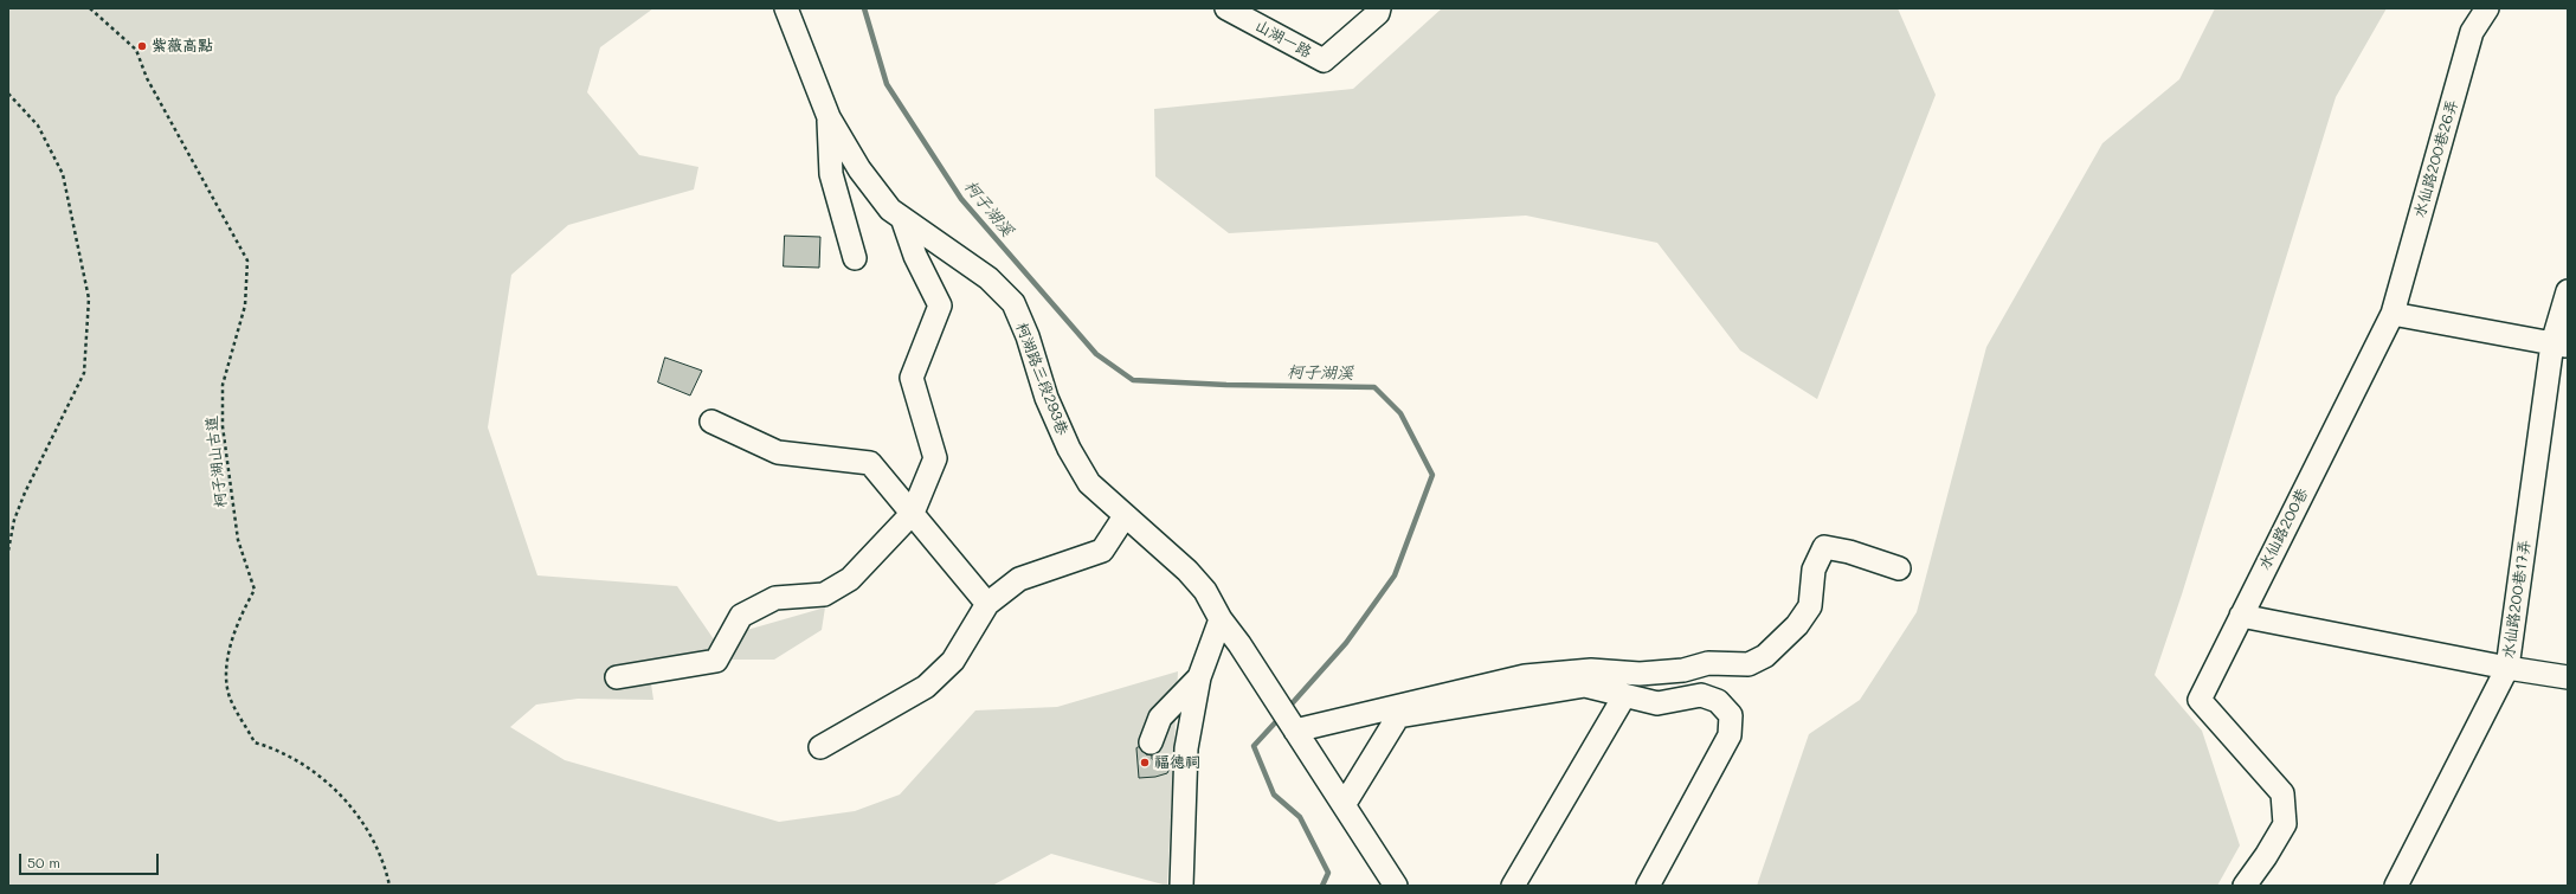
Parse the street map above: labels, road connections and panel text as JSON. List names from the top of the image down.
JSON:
{
  "streets": {
    "street": [
      "山湖一路",
      "水仙路200巷26弄",
      "柯湖路三段293巷",
      "水仙路200巷",
      "水仙路200巷17弄"
    ],
    "path": ["柯子湖山古道"]
  },
  "crossings": [
    ["水仙路200巷26弄", "水仙路200巷"]
  ],
  "water": ["柯子湖溪"],
  "places": ["紫薇高點", "福德祠"],
  "scale_bar": "50 m"
}
